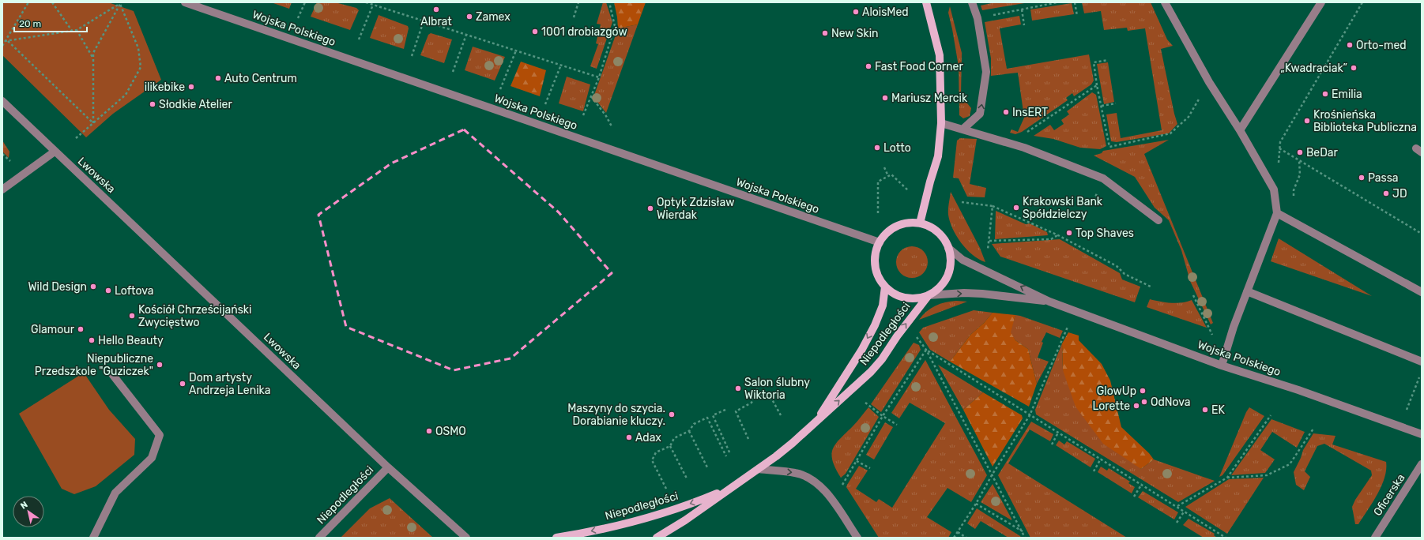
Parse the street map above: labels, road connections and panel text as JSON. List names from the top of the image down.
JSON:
{
  "streets": {
    "main road": ["Niepodległości"],
    "street": ["Wojska Polskiego", "Lwowska", "Oficerska"]
  },
  "crossings": [
    ["Wojska Polskiego", "Niepodległości"],
    ["Lwowska", "Niepodległości"]
  ],
  "places": [
    "Albrat",
    "AloisMed",
    "Zamex",
    "1001 drobiazgów",
    "New Skin",
    "Orto-med",
    "Fast Food Corner",
    "„Kwadraciak”",
    "Auto Centrum",
    "ilikebike",
    "Emilia",
    "Mariusz Mercik",
    "Słodkie Atelier",
    "InsERT",
    "Krośnieńska Biblioteka Publiczna",
    "Lotto",
    "BeDar",
    "Passa",
    "JD",
    "Krakowski Bank Spółdzielczy",
    "Optyk Zdzisław Wierdak",
    "Top Shaves",
    "Wild Design",
    "Loftova",
    "Kościół Chrześcijański Zwycięstwo",
    "Glamour",
    "Hello Beauty",
    "Niepubliczne Przedszkole \"Guziczek\"",
    "Dom artysty Andrzeja Lenika",
    "Salon ślubny Wiktoria",
    "GlowUp",
    "OdNova",
    "Lorette",
    "EK",
    "Maszyny do szycia. Dorabianie kluczy.",
    "OSMO",
    "Adax"
  ],
  "scale_bar": "20 m",
  "north": "top left"
}
